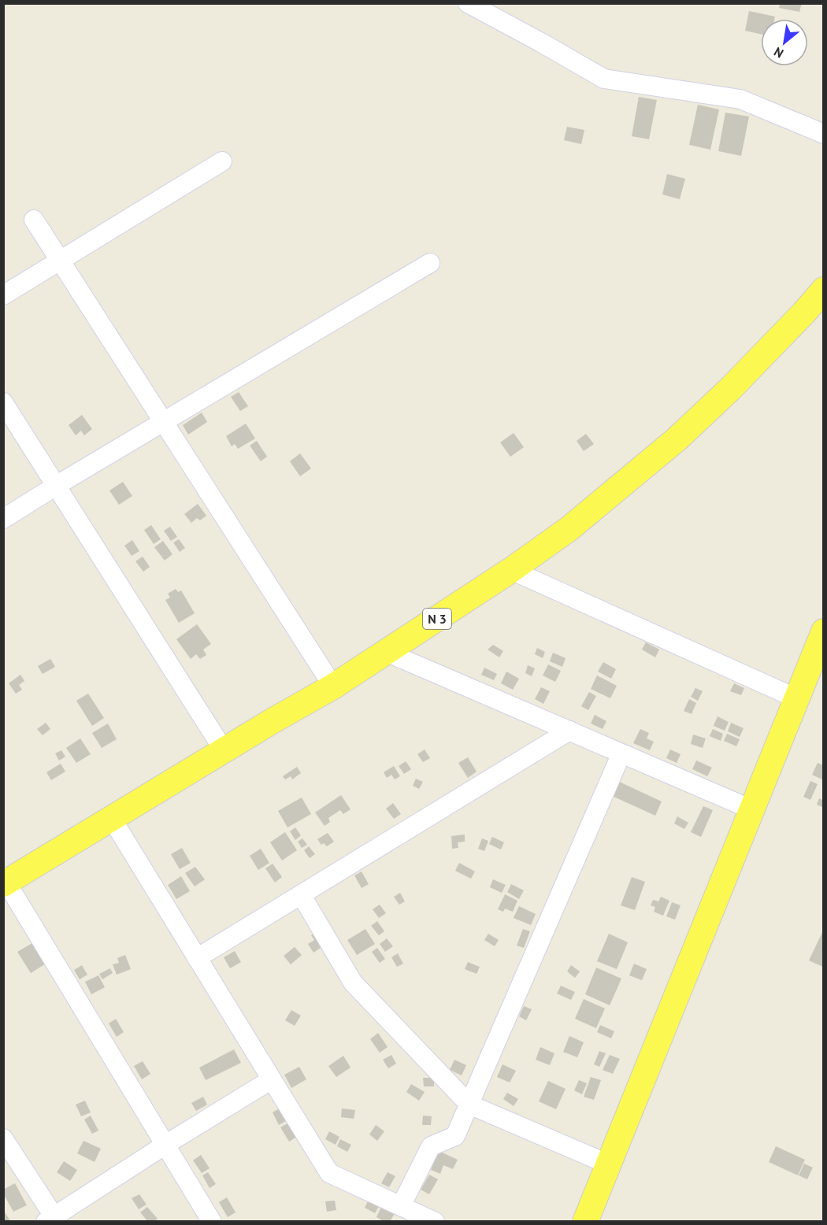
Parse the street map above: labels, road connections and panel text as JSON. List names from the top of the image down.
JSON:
{
  "streets": {
    "main road": ["N 3"]
  },
  "north": "bottom left"
}
